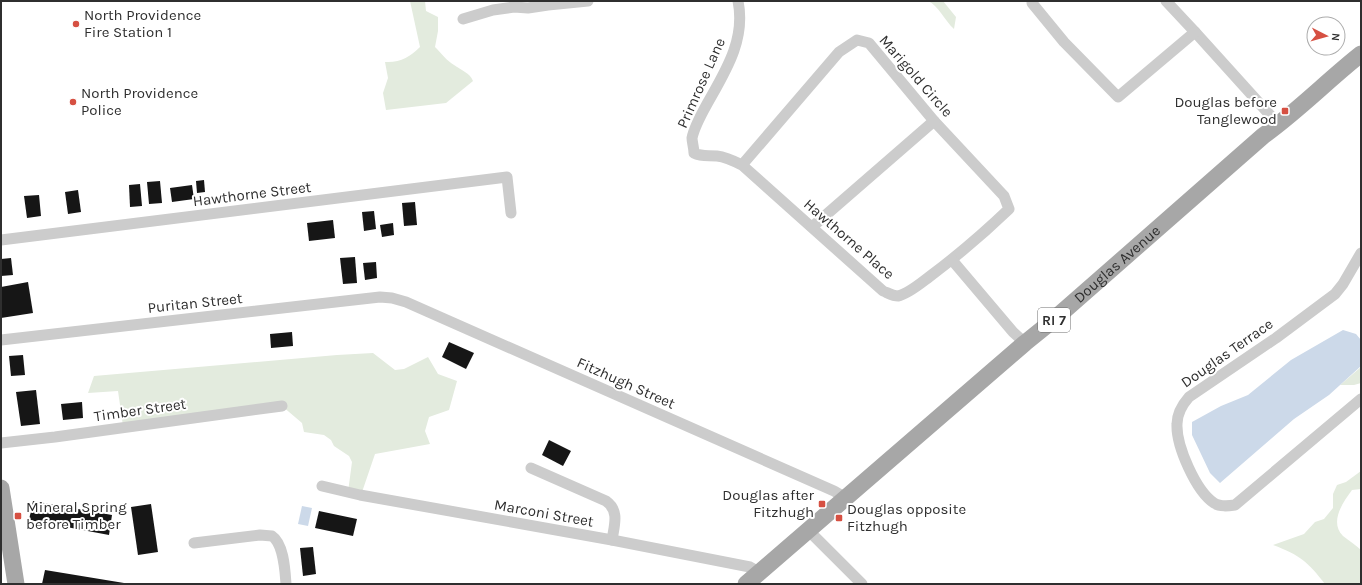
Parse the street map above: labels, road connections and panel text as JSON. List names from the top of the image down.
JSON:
{
  "streets": {
    "main road": ["Douglas Avenue", "RI 7"],
    "street": [
      "Marigold Circle",
      "Primrose Lane",
      "Hawthorne Street",
      "Hawthorne Place",
      "Puritan Street",
      "Douglas Terrace",
      "Fitzhugh Street",
      "Timber Street",
      "Marconi Street"
    ]
  },
  "crossings": [
    ["Marigold Circle", "Hawthorne Place"],
    ["Primrose Lane", "Hawthorne Place"],
    ["Douglas Avenue", "Fitzhugh Street"],
    ["Douglas Avenue", "Marconi Street"],
    ["Puritan Street", "Fitzhugh Street"]
  ],
  "places": {
    "other": ["North Providence Fire Station 1", "North Providence Police"],
    "transit": [
      "Douglas before Tanglewood",
      "Douglas after Fitzhugh",
      "Mineral Spring before Timber",
      "Douglas opposite Fitzhugh"
    ]
  },
  "north": "right"
}
